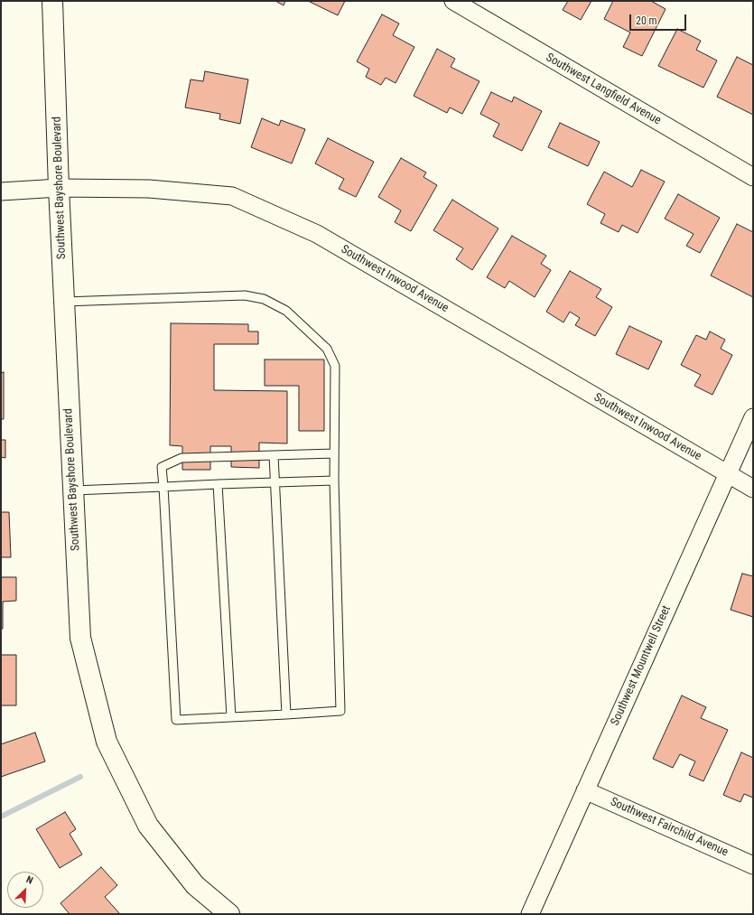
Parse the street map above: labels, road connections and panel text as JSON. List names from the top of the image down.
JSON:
{
  "streets": {
    "street": [
      "Southwest Langfield Avenue",
      "Southwest Bayshore Boulevard",
      "Southwest Inwood Avenue",
      "Southwest Mountwell Street",
      "Southwest Fairchild Avenue"
    ]
  },
  "crossings": [
    ["Southwest Bayshore Boulevard", "Southwest Inwood Avenue"],
    ["Southwest Inwood Avenue", "Southwest Mountwell Street"],
    ["Southwest Mountwell Street", "Southwest Fairchild Avenue"]
  ],
  "scale_bar": "20 m",
  "north": "top right"
}
